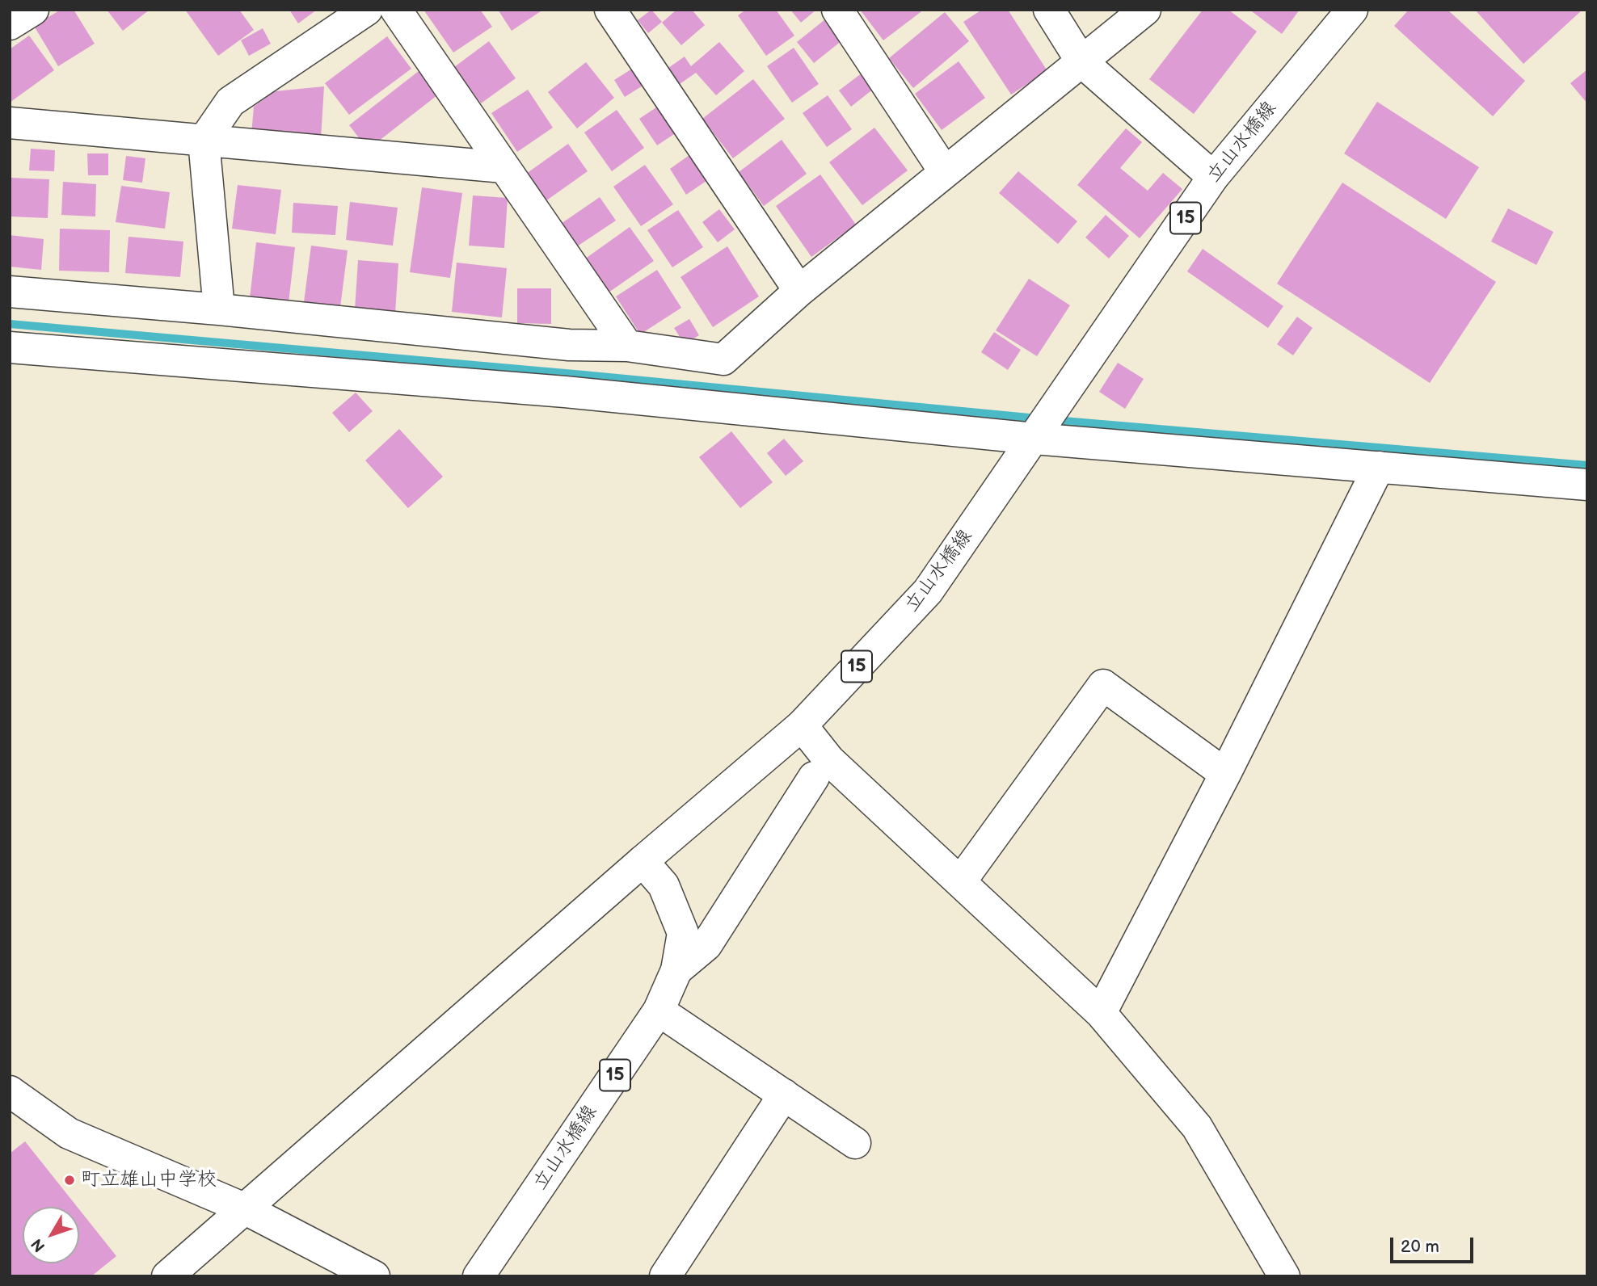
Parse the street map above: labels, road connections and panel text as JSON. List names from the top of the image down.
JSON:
{
  "streets": {
    "street": ["立山水橋線", "15"]
  },
  "places": ["町立雄山中学校"],
  "scale_bar": "20 m",
  "north": "bottom left"
}
